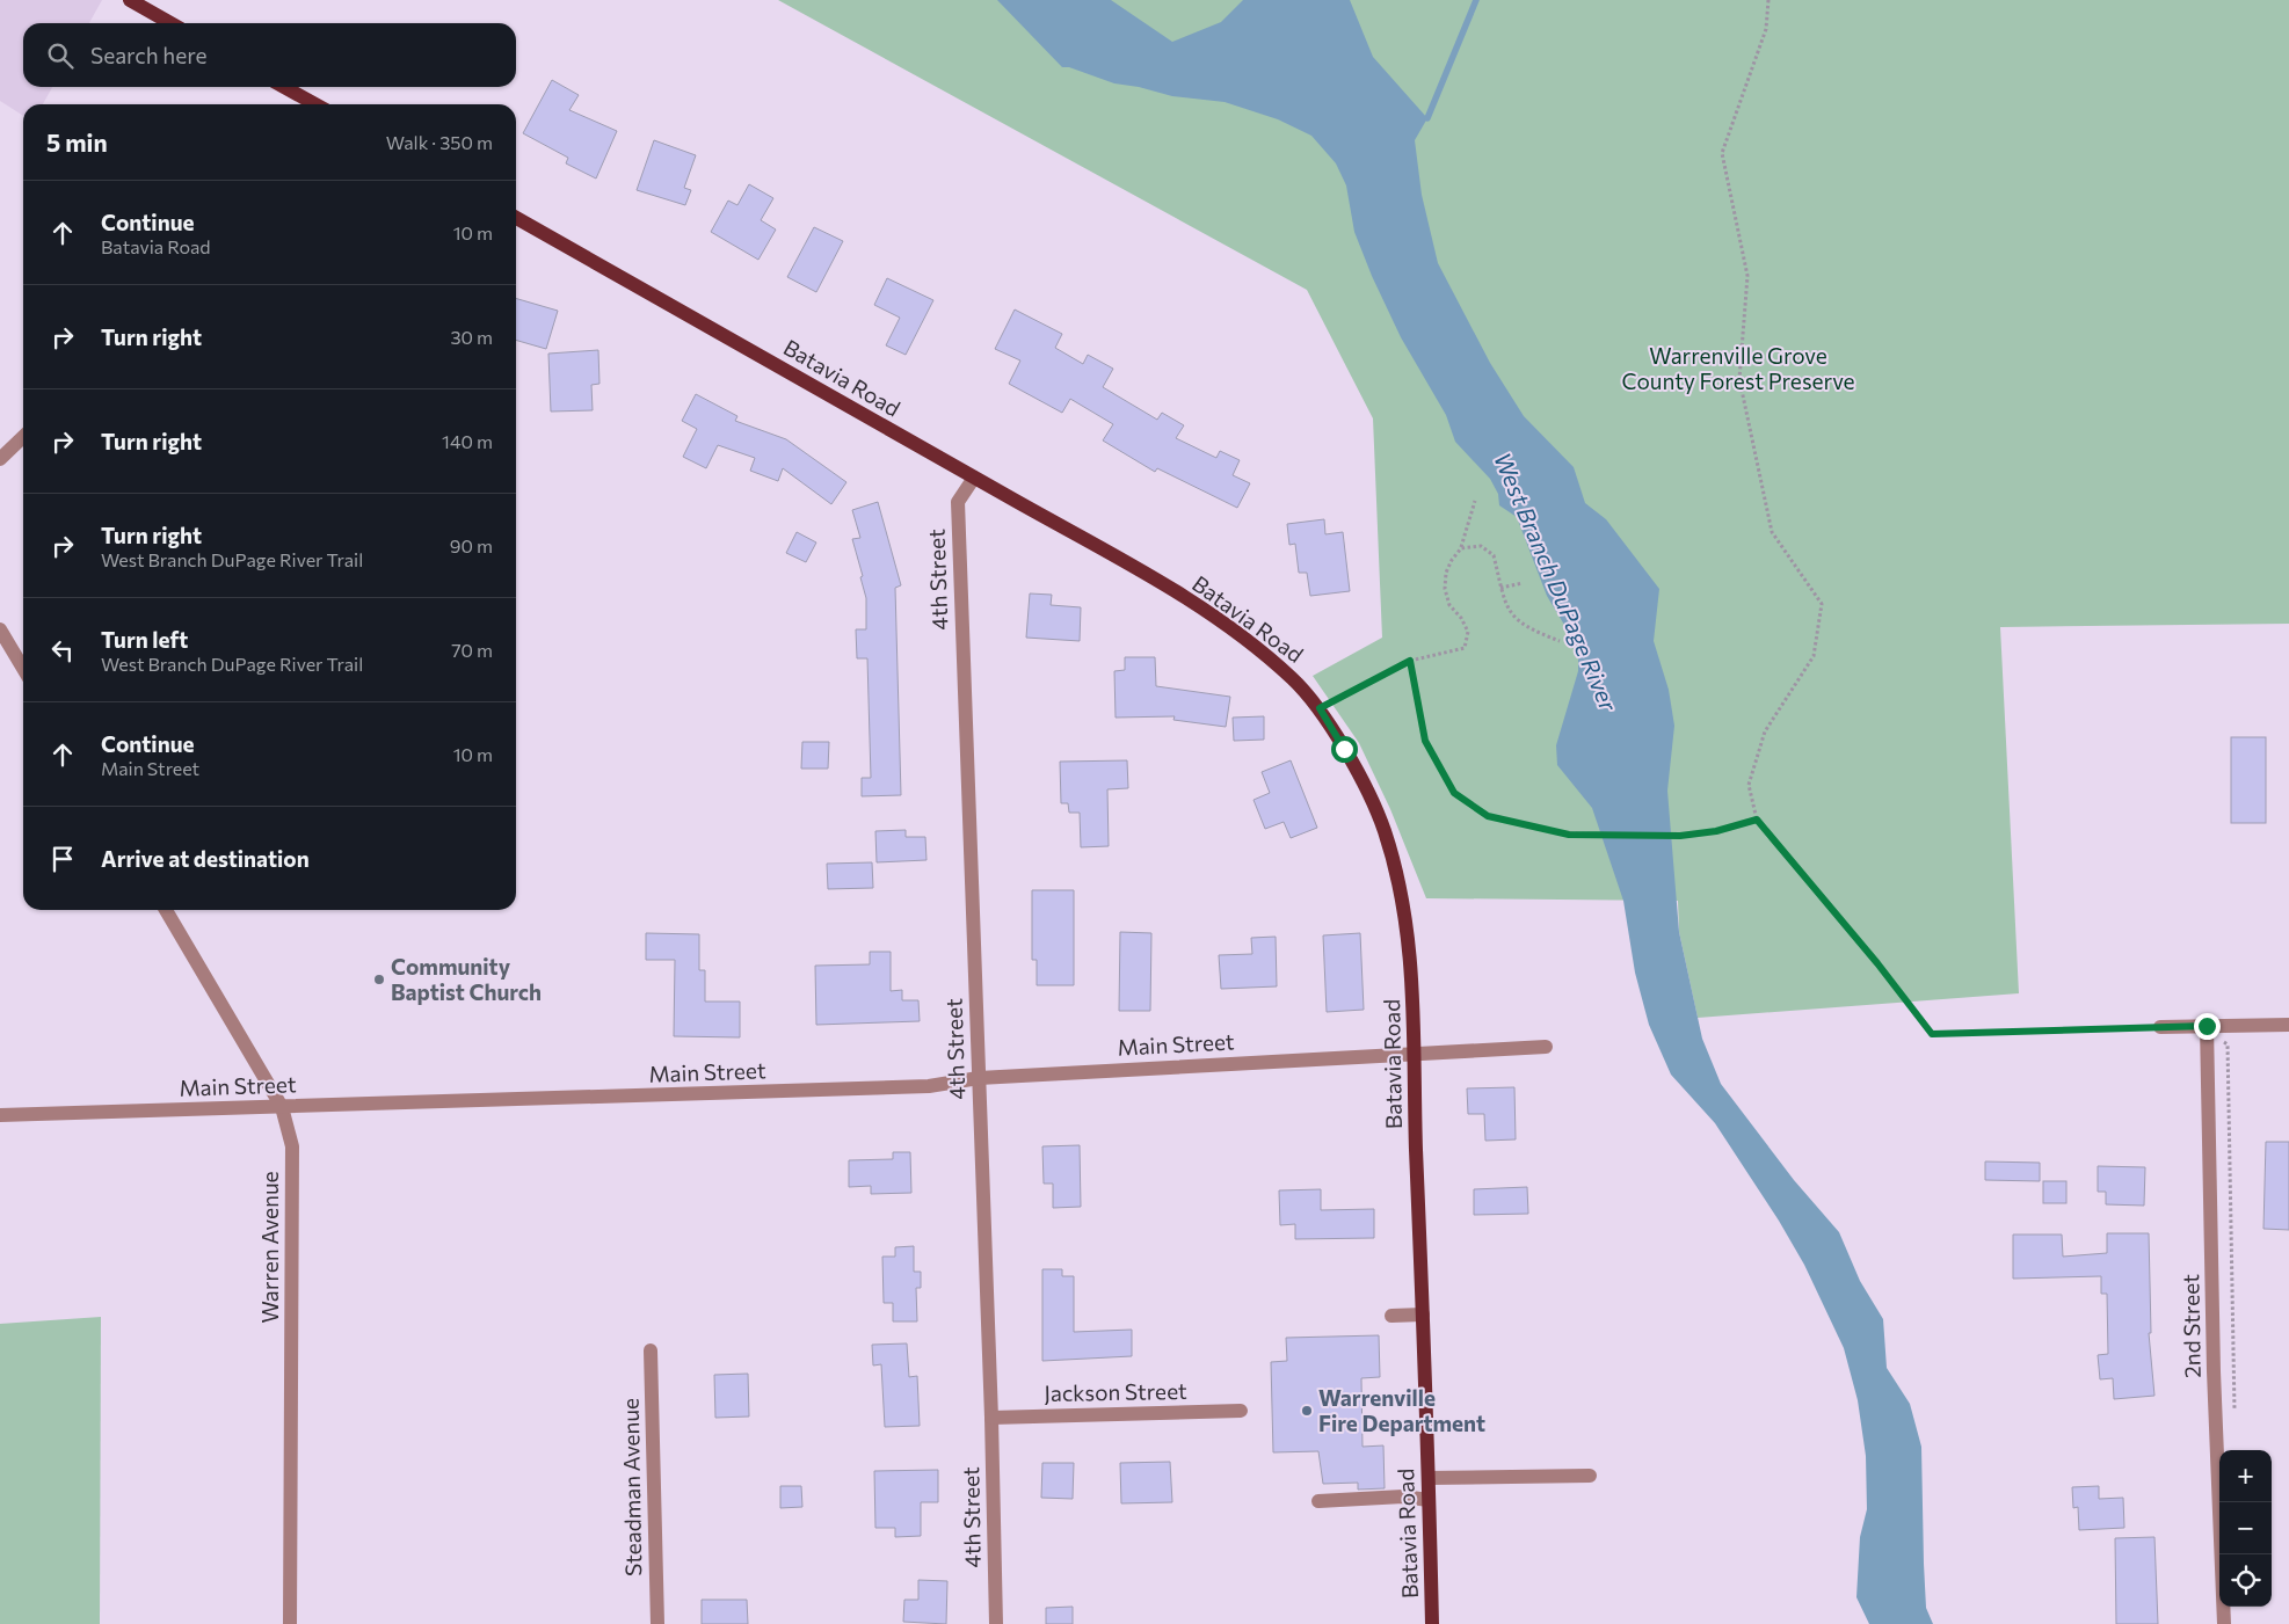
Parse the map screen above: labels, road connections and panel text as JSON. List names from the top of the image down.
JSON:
{
  "streets": {
    "main road": ["Batavia Road"],
    "street": [
      "4th Street",
      "Main Street",
      "Warren Avenue",
      "2nd Street",
      "Jackson Street",
      "Steadman Avenue"
    ]
  },
  "crossings": [
    ["Batavia Road", "4th Street"],
    ["Batavia Road", "Main Street"],
    ["4th Street", "Main Street"],
    ["4th Street", "Jackson Street"],
    ["Main Street", "Warren Avenue"]
  ],
  "water": ["West Branch DuPage River"],
  "parks": ["Warrenville Grove County Forest Preserve"],
  "places": ["Community Baptist Church", "Warrenville Fire Department"],
  "page": {
    "search": "Search here",
    "heading": ["5 min", "Walk · 350 m"],
    "list": [
      ["Continue", "Batavia Road", "10 m"],
      ["Turn right", "30 m"],
      ["Turn right", "140 m"],
      ["Turn right", "West Branch DuPage River Trail", "90 m"],
      ["Turn left", "West Branch DuPage River Trail", "70 m"],
      ["Continue", "Main Street", "10 m"],
      "Arrive at destination"
    ],
    "map_buttons": ["+", "−"]
  }
}
